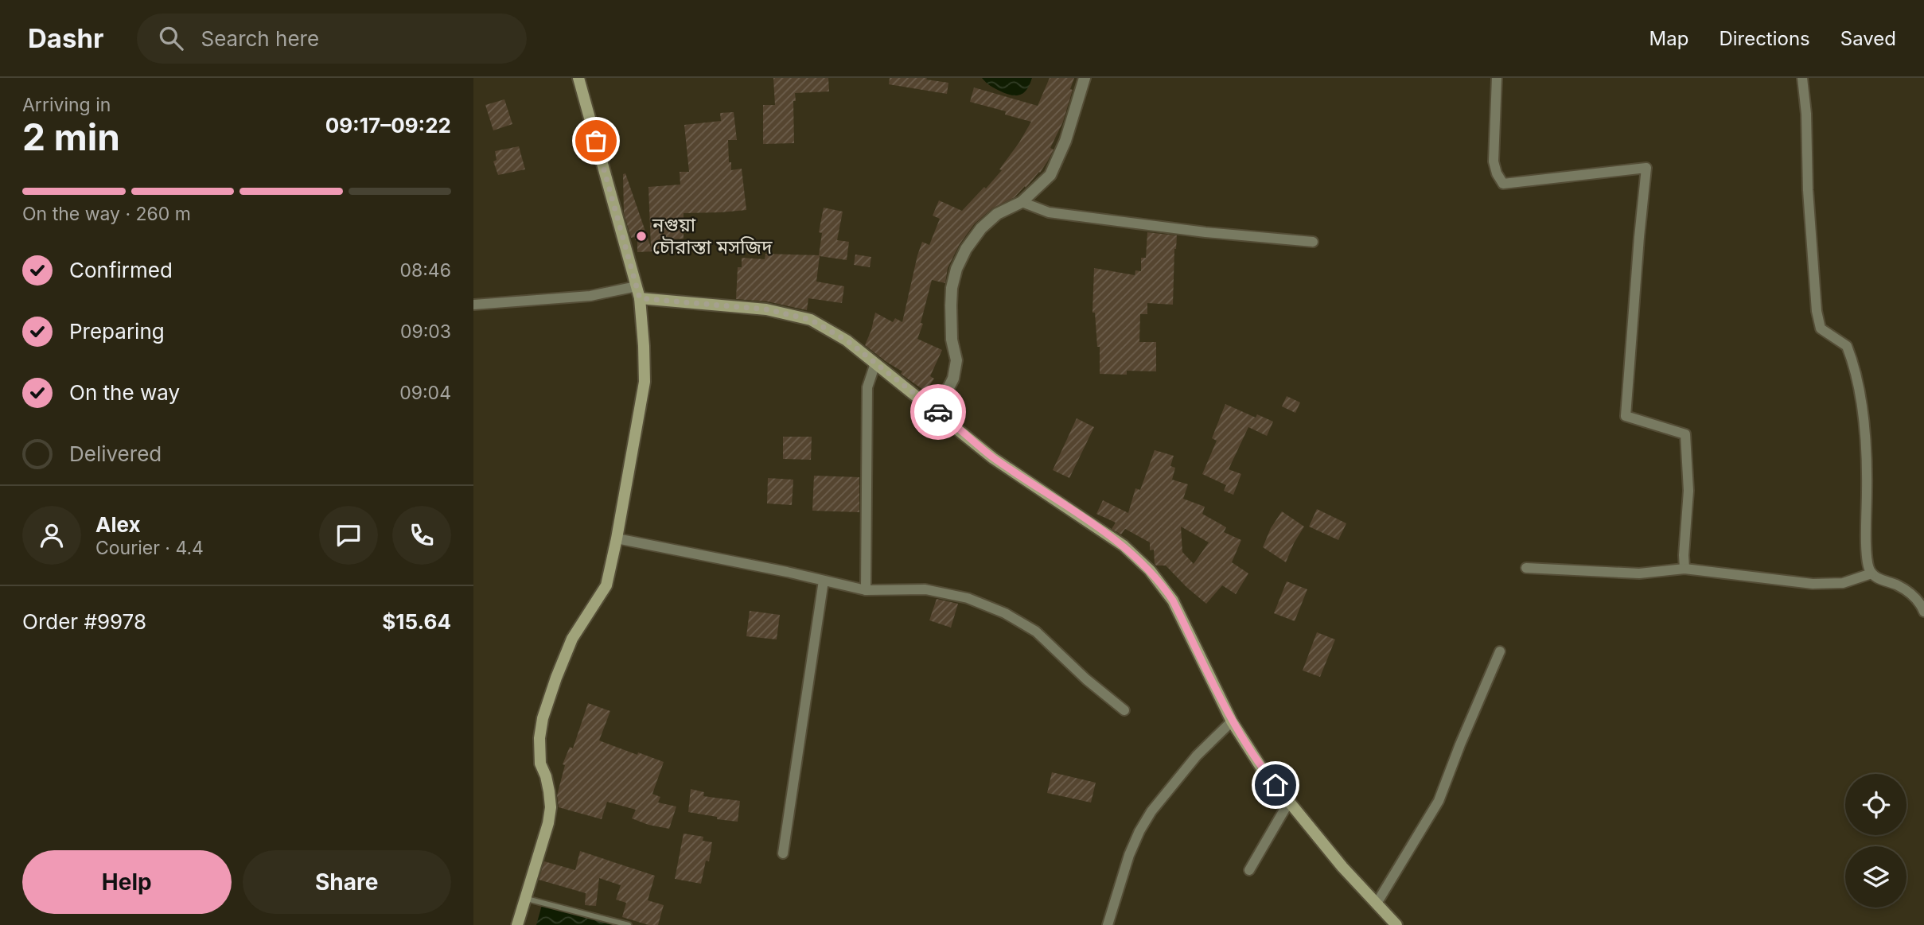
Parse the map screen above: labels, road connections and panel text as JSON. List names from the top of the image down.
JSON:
{
  "places": ["নগুয়া চৌরাস্তা মসজিদ"],
  "page": {
    "header": "Dashr",
    "search": "Search here",
    "nav": ["Map", "Directions", "Saved"],
    "heading": ["2 min", "Arriving in", "09:17–09:22"],
    "panel": [
      "Alex",
      "Courier · 4.4",
      "Order #9978",
      "$15.64"
    ],
    "bar": "On the way · 260 m",
    "list": [
      ["Confirmed", "08:46"],
      ["Preparing", "09:03"],
      ["On the way", "09:04"],
      "Delivered"
    ],
    "buttons": ["Help", "Share"]
  }
}
